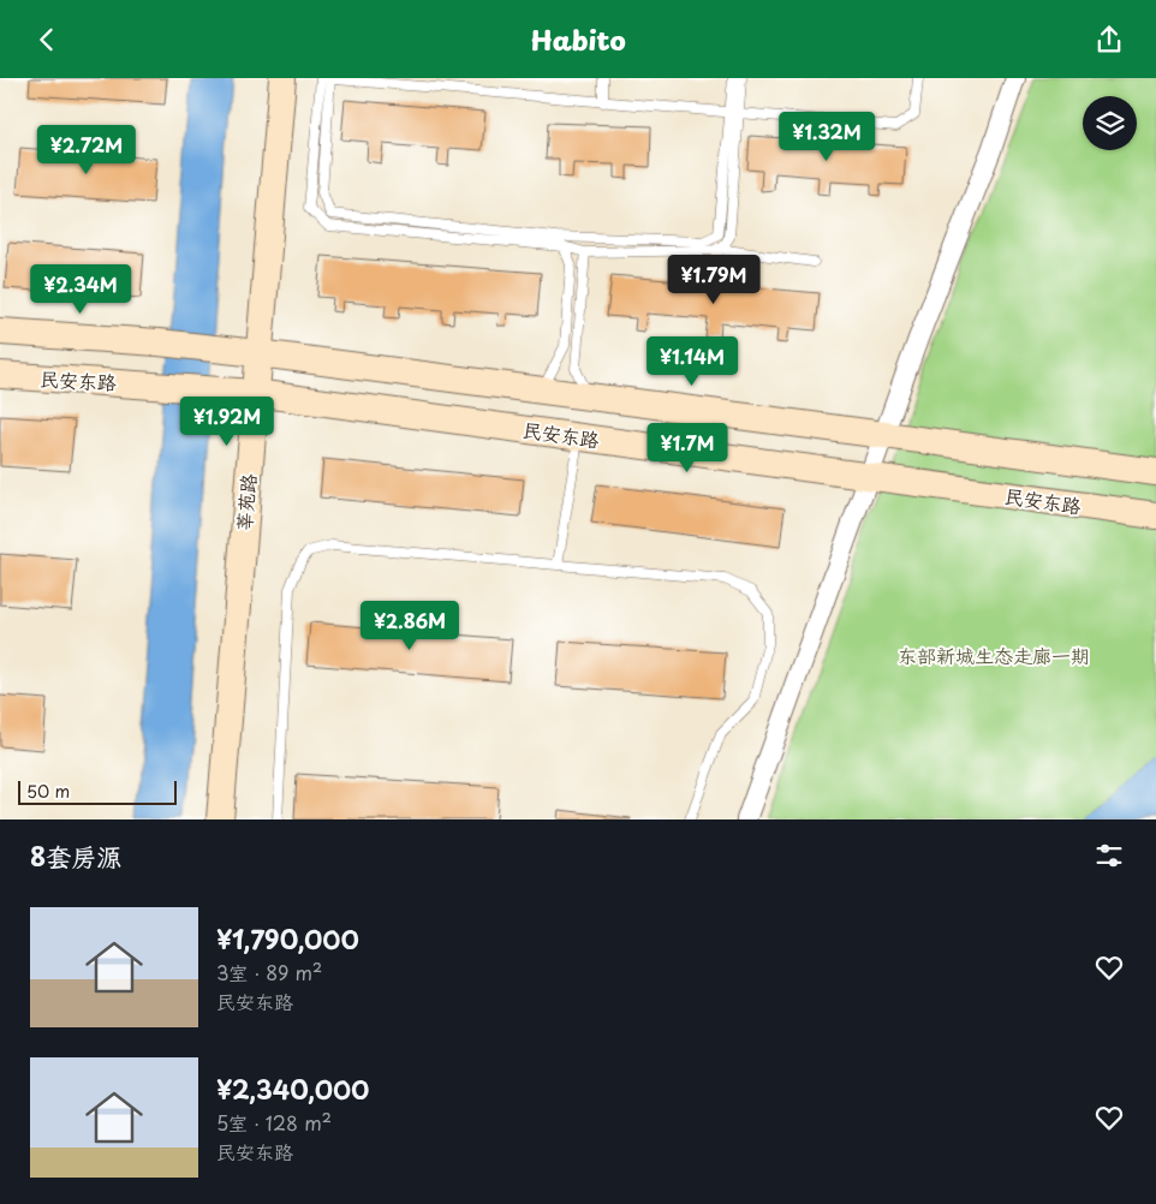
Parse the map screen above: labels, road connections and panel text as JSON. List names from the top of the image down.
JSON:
{
  "streets": {
    "main road": ["民安东路", "莘苑路"]
  },
  "crossings": [
    ["民安东路", "莘苑路"]
  ],
  "parks": ["东部新城生态走廊一期"],
  "scale_bar": "50 m",
  "page": {
    "header": "Habito",
    "price": [
      "¥1.32M",
      "¥2.72M",
      "¥1.79M",
      "¥2.34M",
      "¥1.14M",
      "¥1.92M",
      "¥1.7M",
      "¥2.86M"
    ],
    "scale": "50 m",
    "heading": "8套房源",
    "list": [
      {
        "name": "¥1,790,000",
        "note": "3室 · 89 m² · 民安东路"
      },
      {
        "name": "¥2,340,000",
        "note": "5室 · 128 m² · 民安东路"
      }
    ]
  }
}
